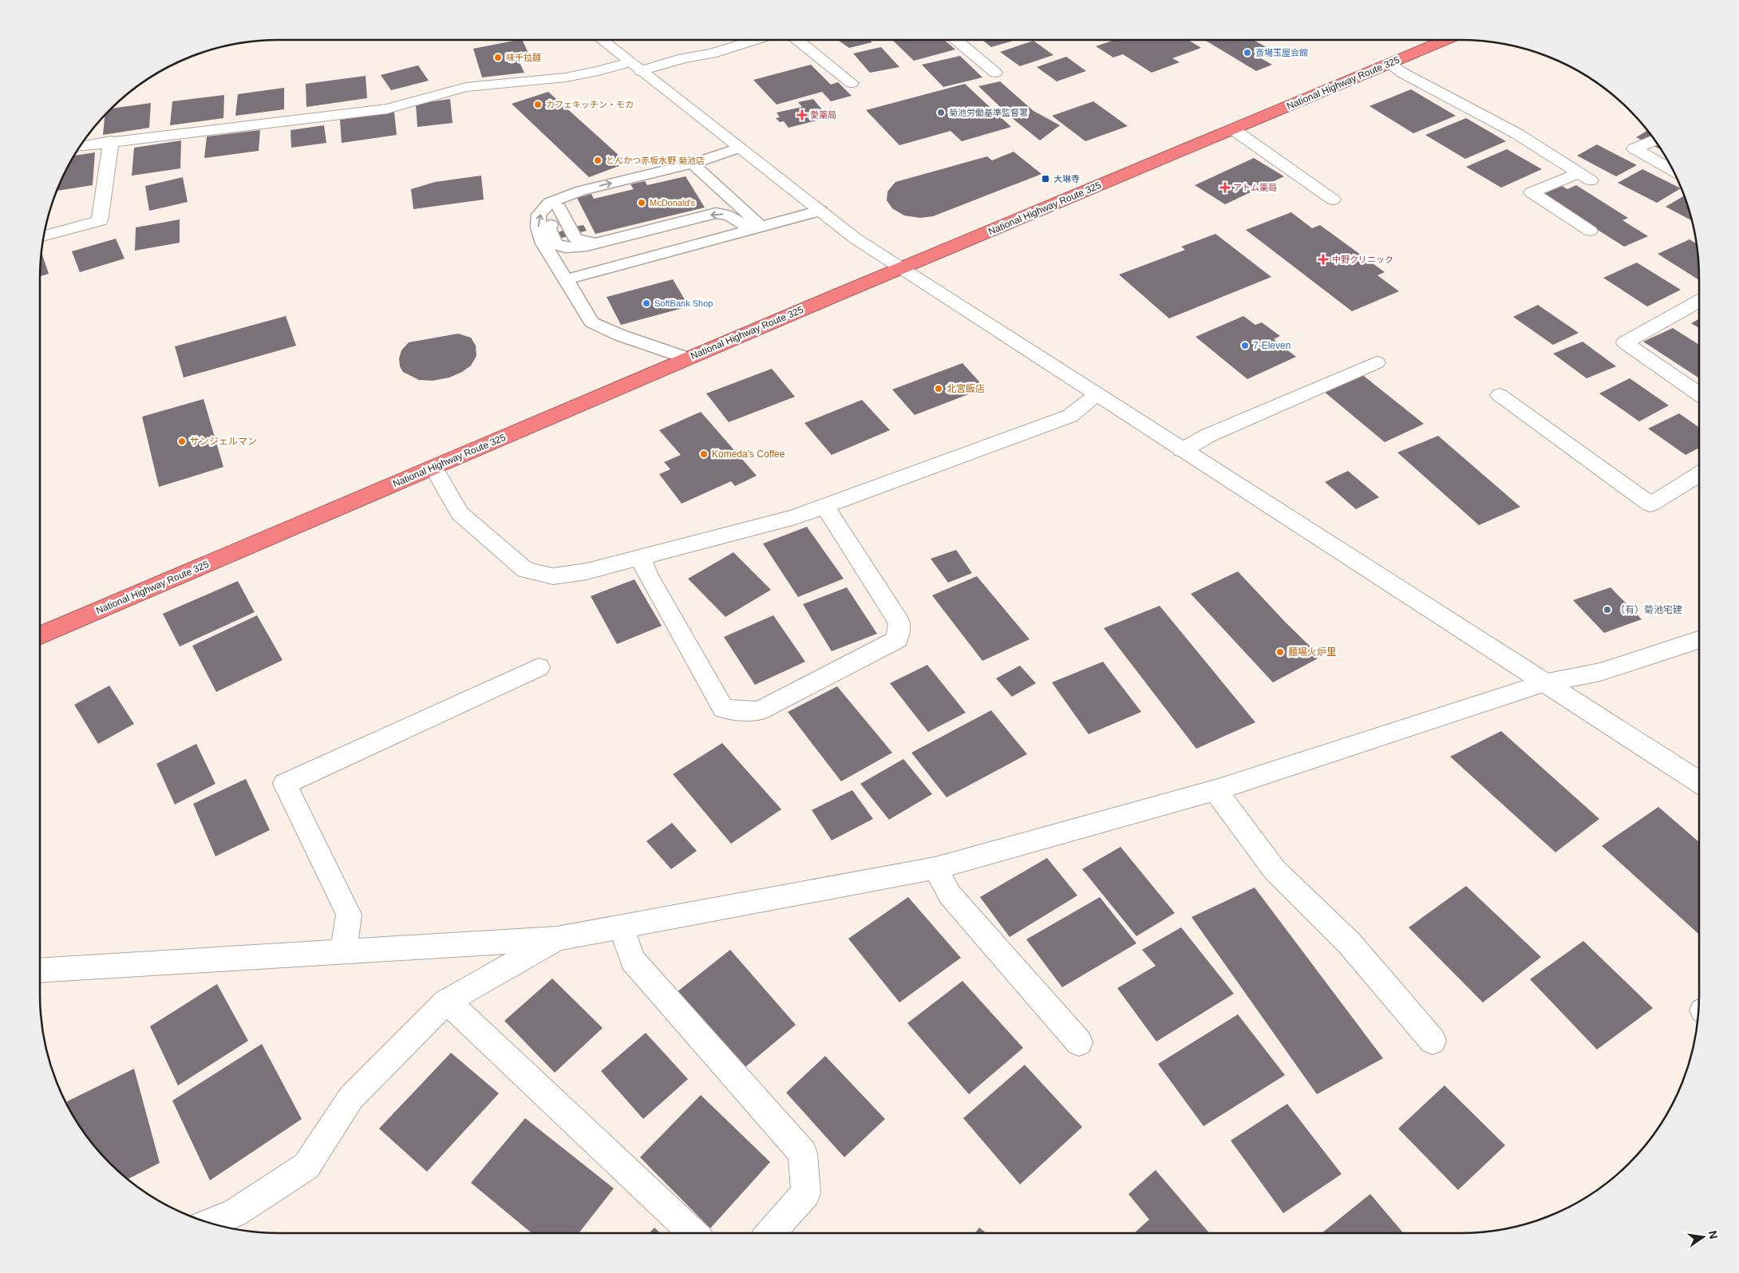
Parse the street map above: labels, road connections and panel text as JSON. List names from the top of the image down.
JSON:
{
  "streets": {
    "highway": ["National Highway Route 325"]
  },
  "places": {
    "other": [
      "斎場玉屋会館",
      "味千拉麺",
      "カフェキッチン・モカ",
      "菊池労働基準監督署",
      "とんかつ赤坂水野 菊池店",
      "McDonald's",
      "SoftBank Shop",
      "7-Eleven",
      "北宮飯店",
      "サンジェルマン",
      "Komeda's Coffee",
      "（有）菊池宅建",
      "麺場火炉里"
    ],
    "health": ["愛薬局", "アトム薬局", "中野クリニック"],
    "transit": ["大琳寺"]
  },
  "north": "right"
}
